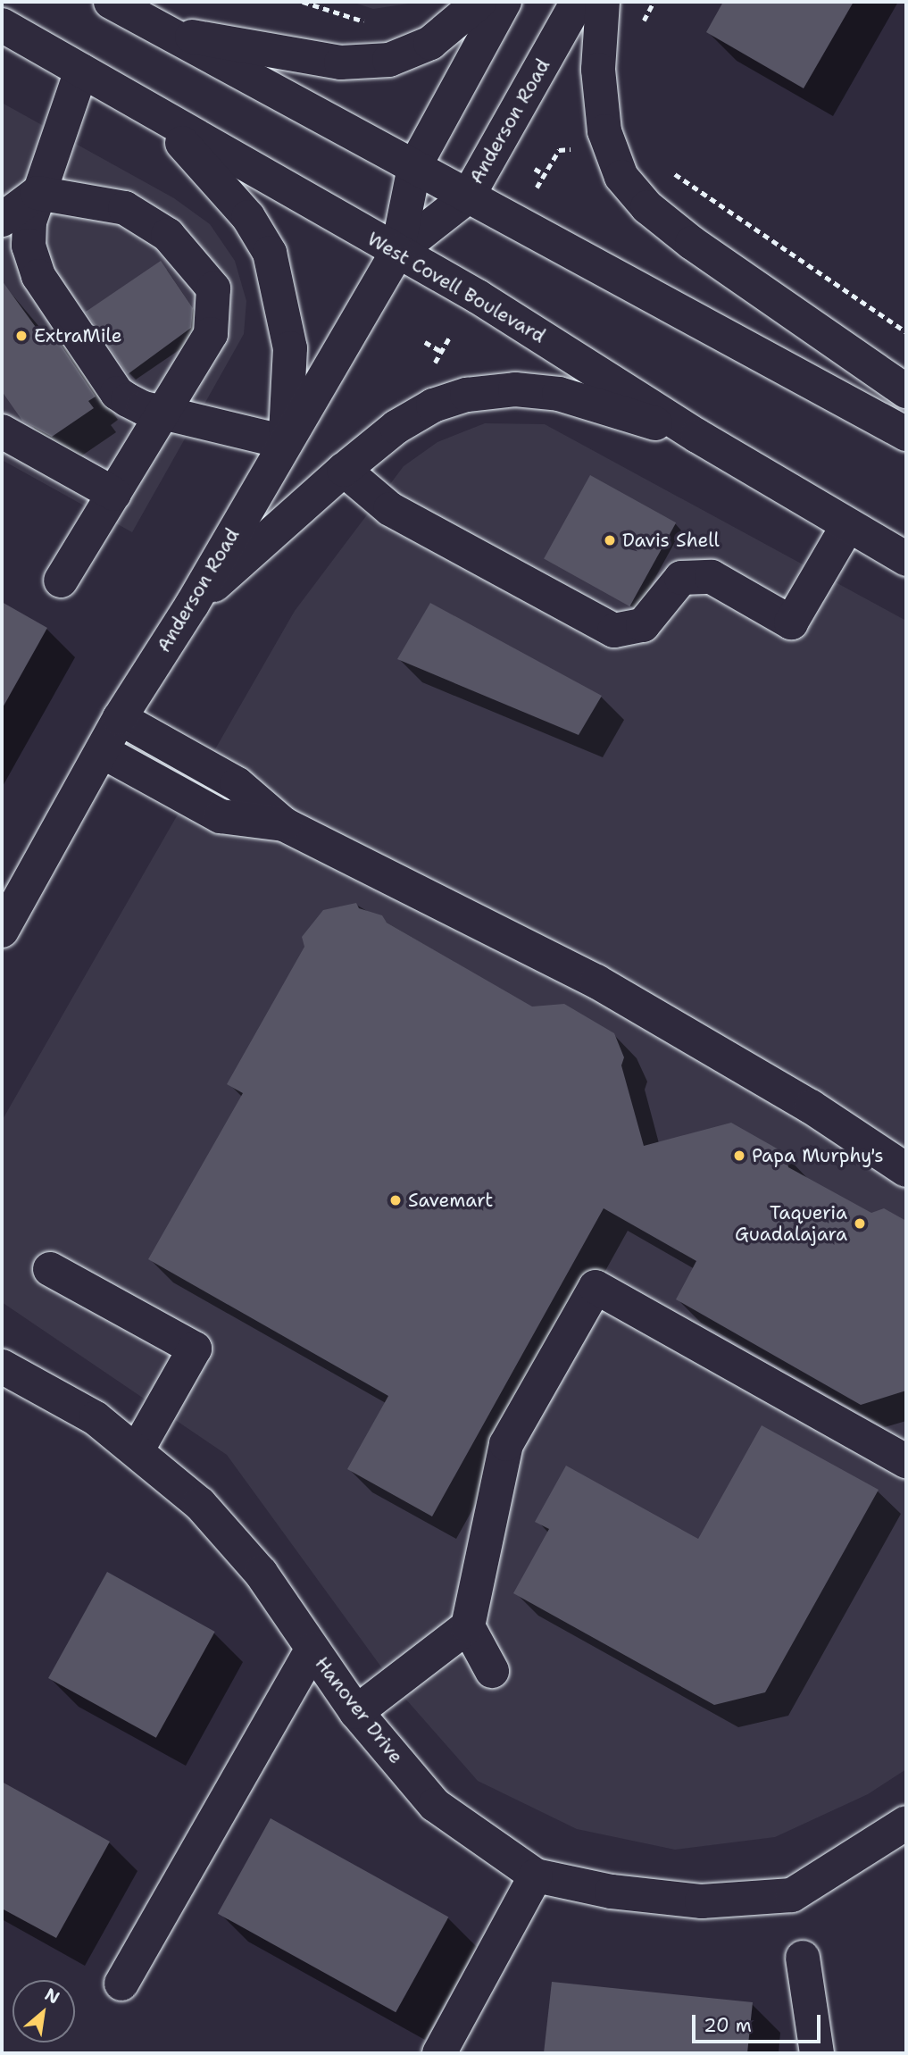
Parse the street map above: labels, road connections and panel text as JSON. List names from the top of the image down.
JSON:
{
  "streets": {
    "main road": ["Anderson Road", "West Covell Boulevard", "Hanover Drive"]
  },
  "crossings": [
    ["Anderson Road", "West Covell Boulevard"]
  ],
  "places": [
    "ExtraMile",
    "Davis Shell",
    "Papa Murphy's",
    "Savemart",
    "Taqueria Guadalajara"
  ],
  "scale_bar": "20 m",
  "north": "top right"
}
